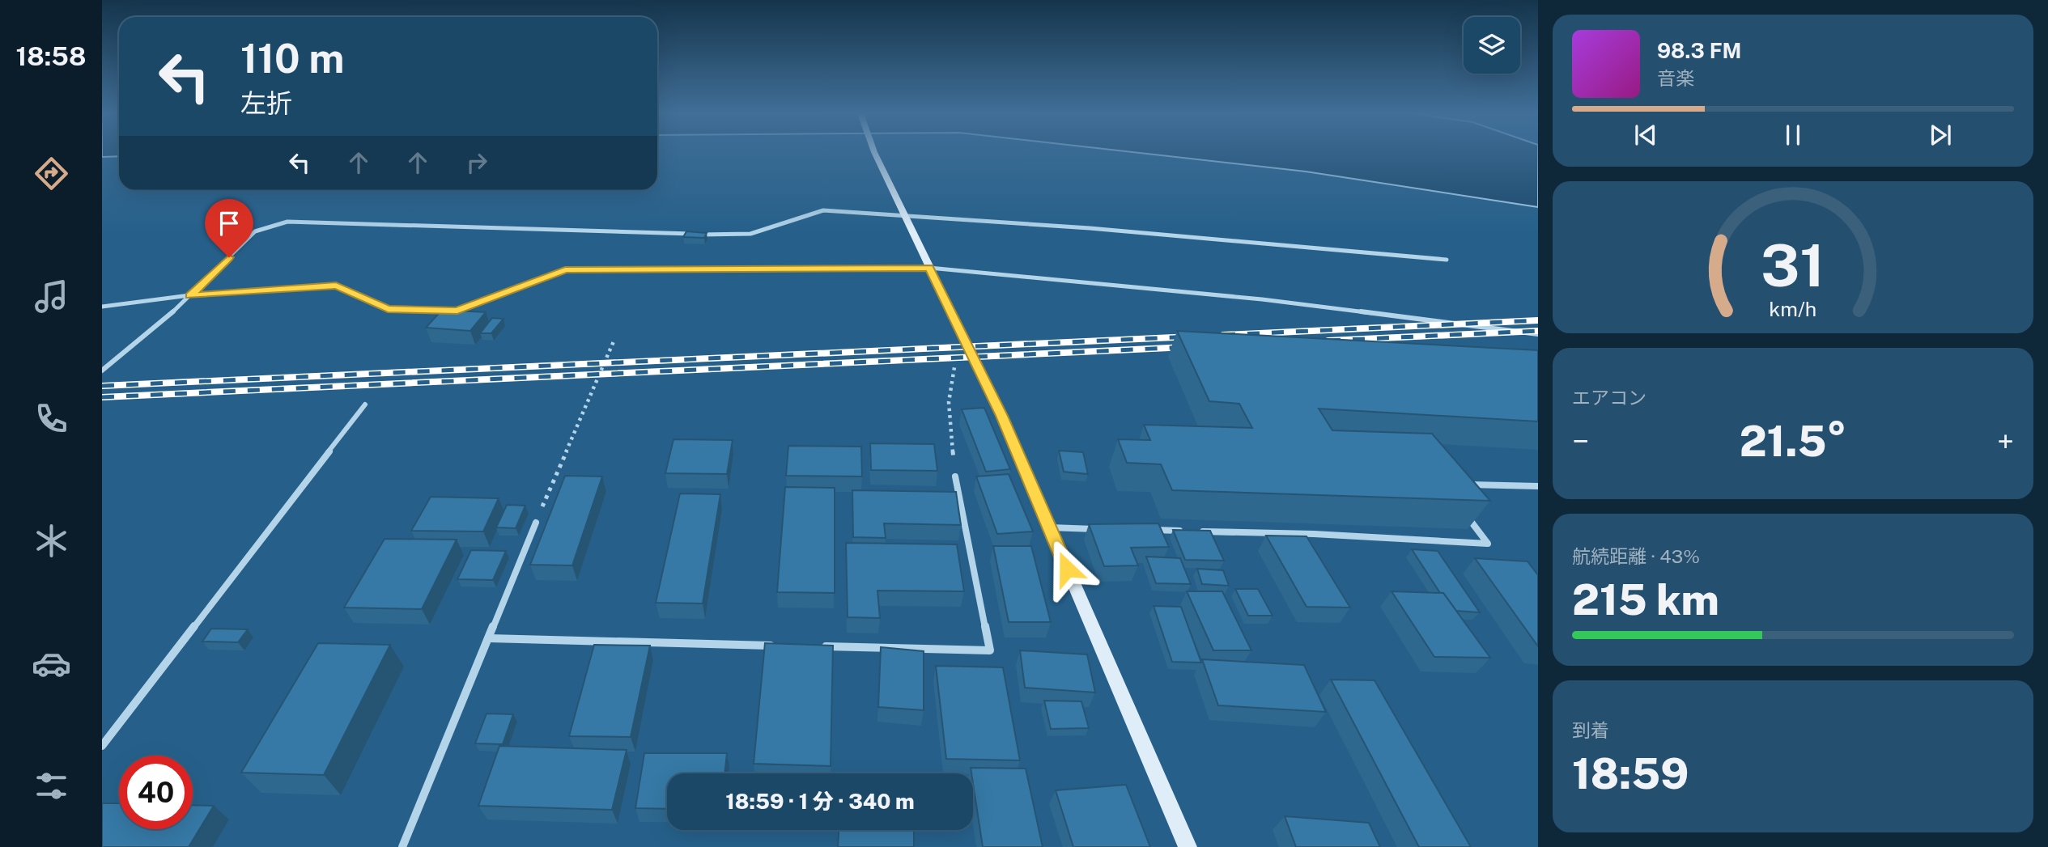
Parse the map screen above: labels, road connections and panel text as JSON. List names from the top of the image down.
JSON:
{
  "page": {
    "tabs": "18:58",
    "turn": ["110 m", "左折"],
    "song": ["98.3 FM", "音楽"],
    "tile": [
      "エアコン",
      ["航続距離 · 43%", "215 km"],
      ["到着", "18:59"]
    ],
    "heat": ["−", "21.5°", "+"],
    "limit": "40",
    "trip": "18:59 · 1 分 · 340 m",
    "gauge": ["31", "km/h"]
  }
}
